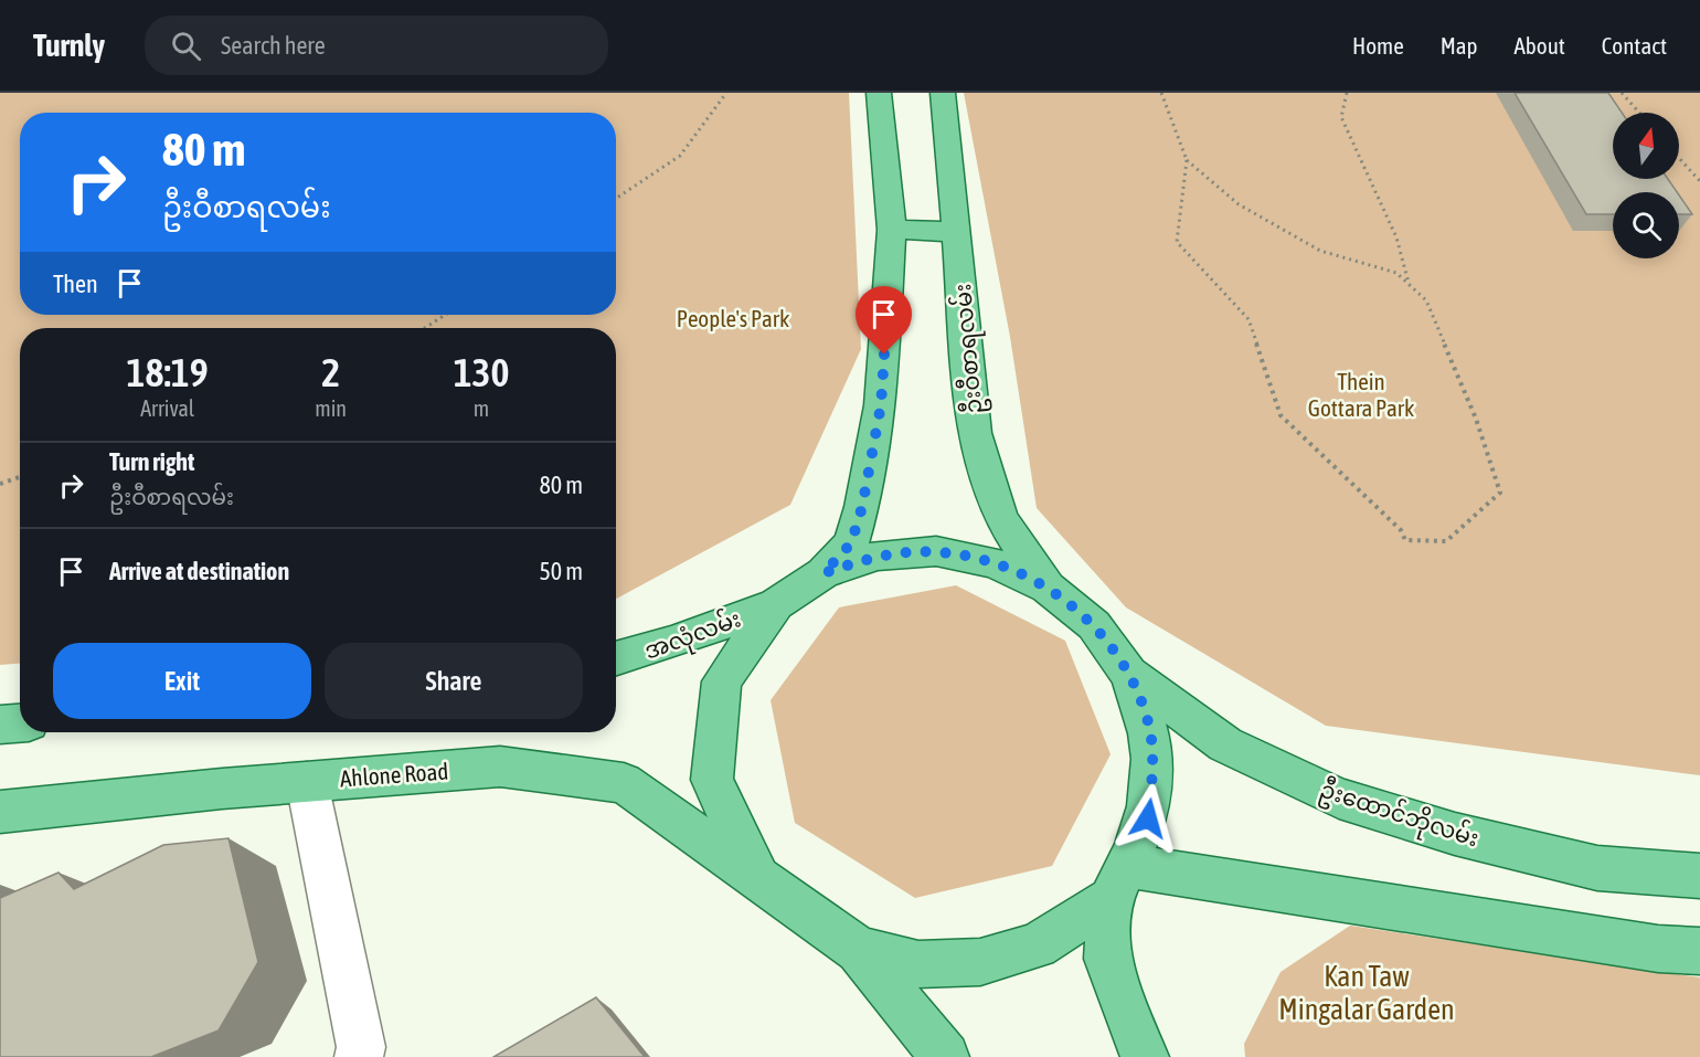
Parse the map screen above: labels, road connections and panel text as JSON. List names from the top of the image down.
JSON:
{
  "streets": {
    "main road": [
      "ဦးဝီစာရလမ်း",
      "အလုံလမ်း",
      "Ahlone Road",
      "ဦးထောင်ဘိုလမ်း"
    ]
  },
  "parks": ["People's Park", "Thein Gottara Park", "Kan Taw Mingalar Garden"],
  "north": "top",
  "page": {
    "header": "Turnly",
    "search": "Search here",
    "nav": [
      "Home",
      "Map",
      "About",
      "Contact"
    ],
    "turn": ["80 m", "ဦးဝီစာရလမ်း"],
    "then": "Then",
    "eta": [
      "18:19",
      "Arrival",
      "2",
      "min",
      "130",
      "m"
    ],
    "list": [
      {
        "name": "Turn right",
        "note": "ဦးဝီစာရလမ်း",
        "value": "80 m"
      },
      {
        "name": "Arrive at destination",
        "value": "50 m"
      }
    ],
    "buttons": ["Exit", "Share"]
  }
}
